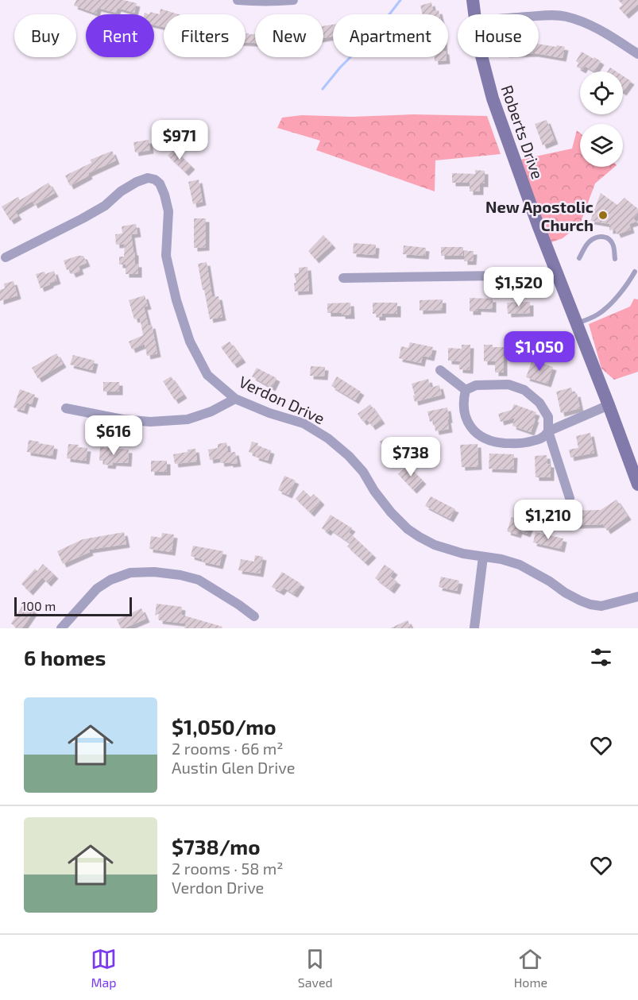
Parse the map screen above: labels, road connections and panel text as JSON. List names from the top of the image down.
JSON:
{
  "streets": {
    "street": ["Roberts Drive", "Verdon Drive"]
  },
  "places": ["New Apostolic Church"],
  "scale_bar": "100 m",
  "page": {
    "chip": [
      "Buy",
      "Rent",
      "Filters",
      "New",
      "Apartment",
      "House"
    ],
    "price": [
      "$971",
      "$1,520",
      "$1,050",
      "$616",
      "$738",
      "$1,210"
    ],
    "scale": "100 m",
    "heading": "6 homes",
    "list": [
      {
        "name": "$1,050/mo",
        "note": "2 rooms · 66 m² · Austin Glen Drive"
      },
      {
        "name": "$738/mo",
        "note": "2 rooms · 58 m² · Verdon Drive"
      }
    ],
    "tabs": ["Map", "Saved", "Home"]
  }
}
